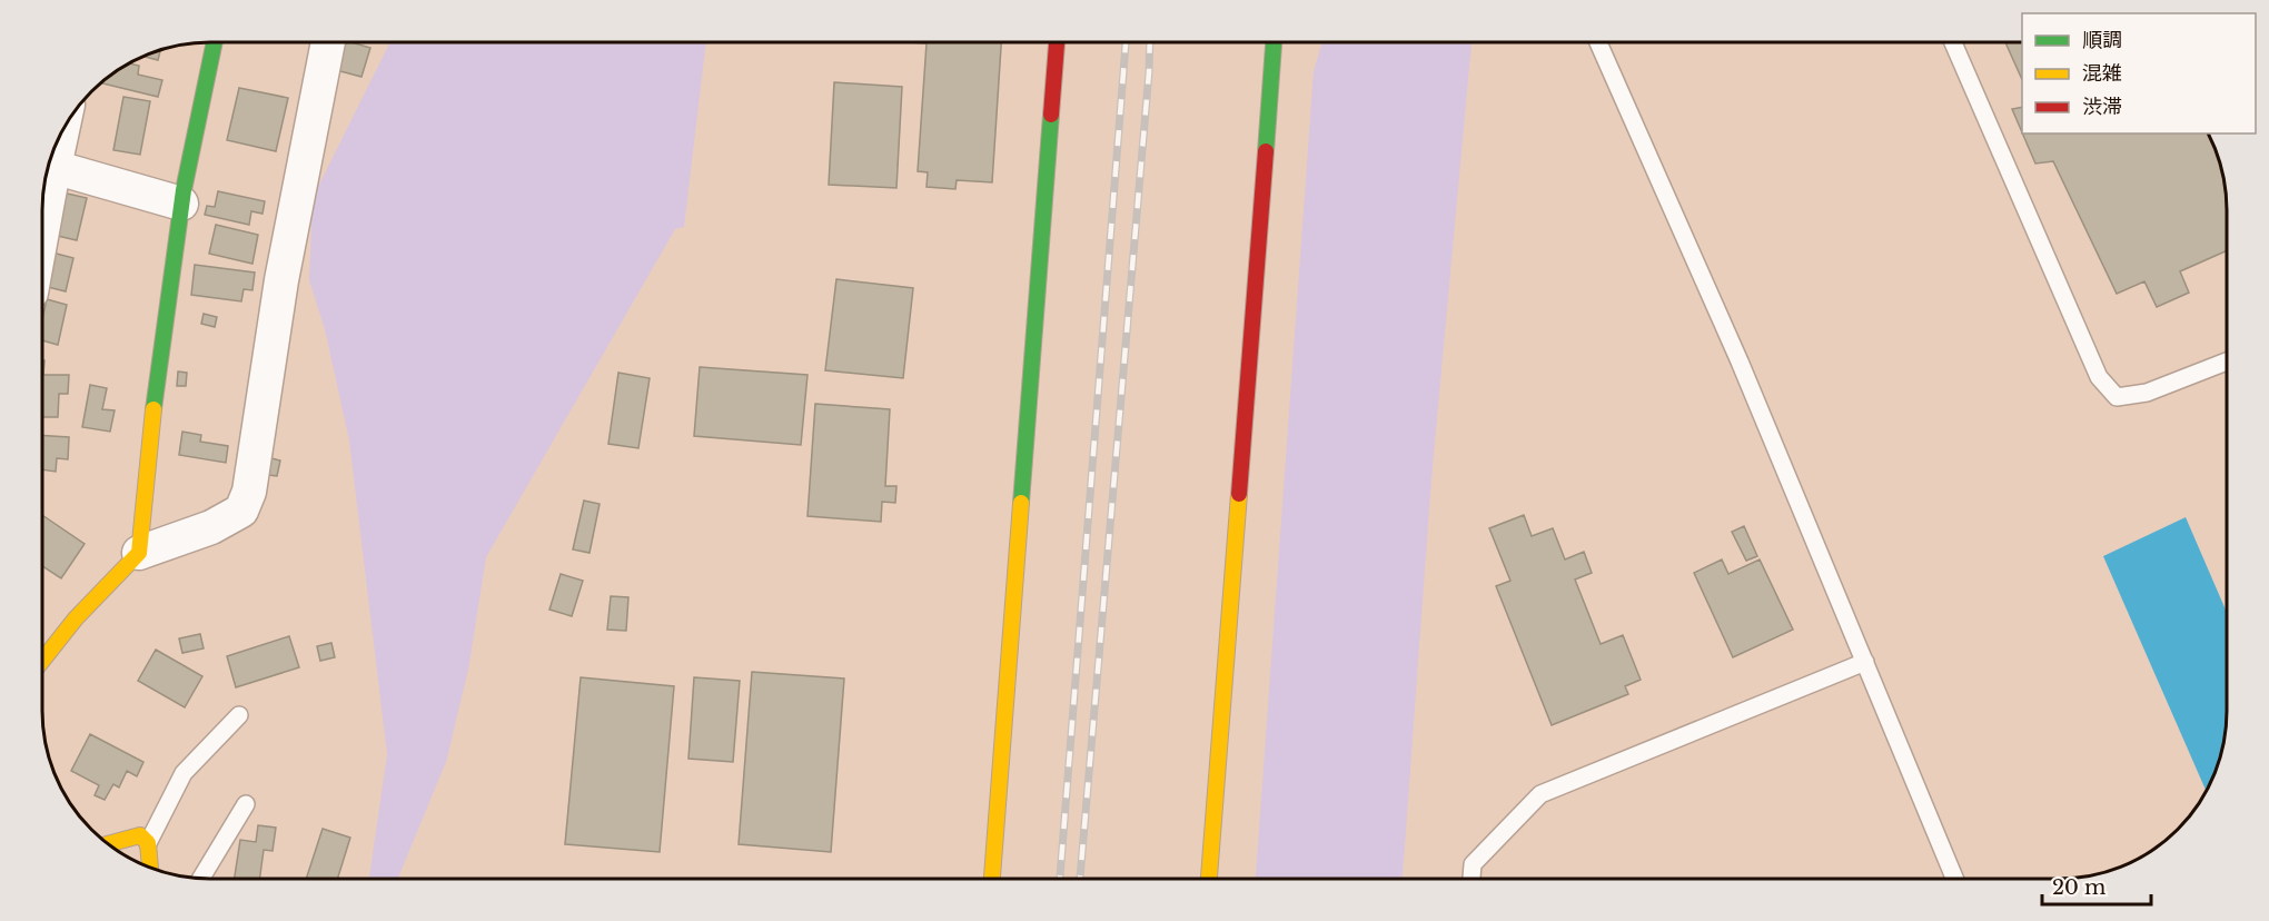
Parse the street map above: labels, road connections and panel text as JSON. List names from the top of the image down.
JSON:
{
  "legend": ["順調", "混雑", "渋滞"],
  "scale_bar": "20 m"
}
